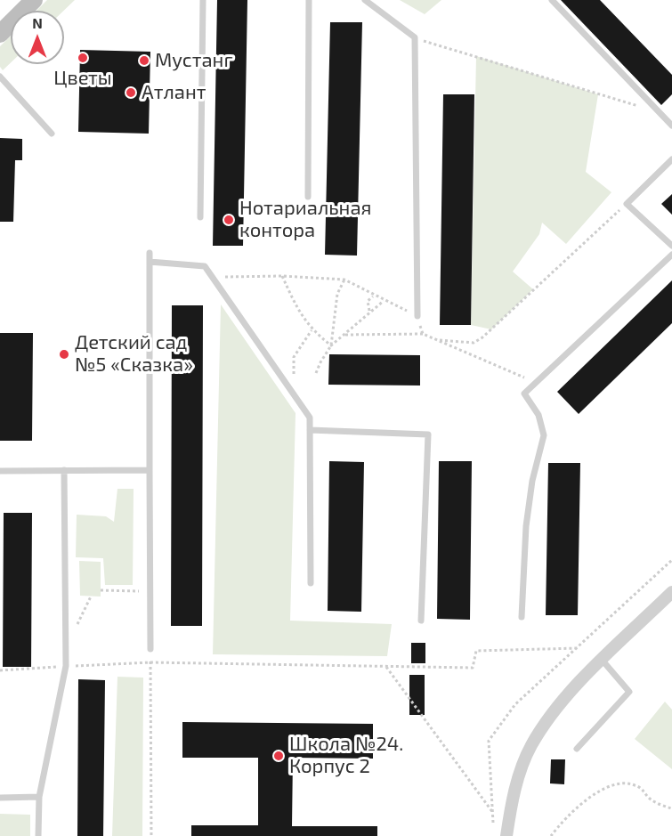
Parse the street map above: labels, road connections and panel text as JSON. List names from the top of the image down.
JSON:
{
  "places": [
    "Цветы",
    "Мустанг",
    "Атлант",
    "Нотариальная контора",
    "Детский сад №5 «Сказка»",
    "Школа №24. Корпус 2"
  ],
  "north": "top"
}
